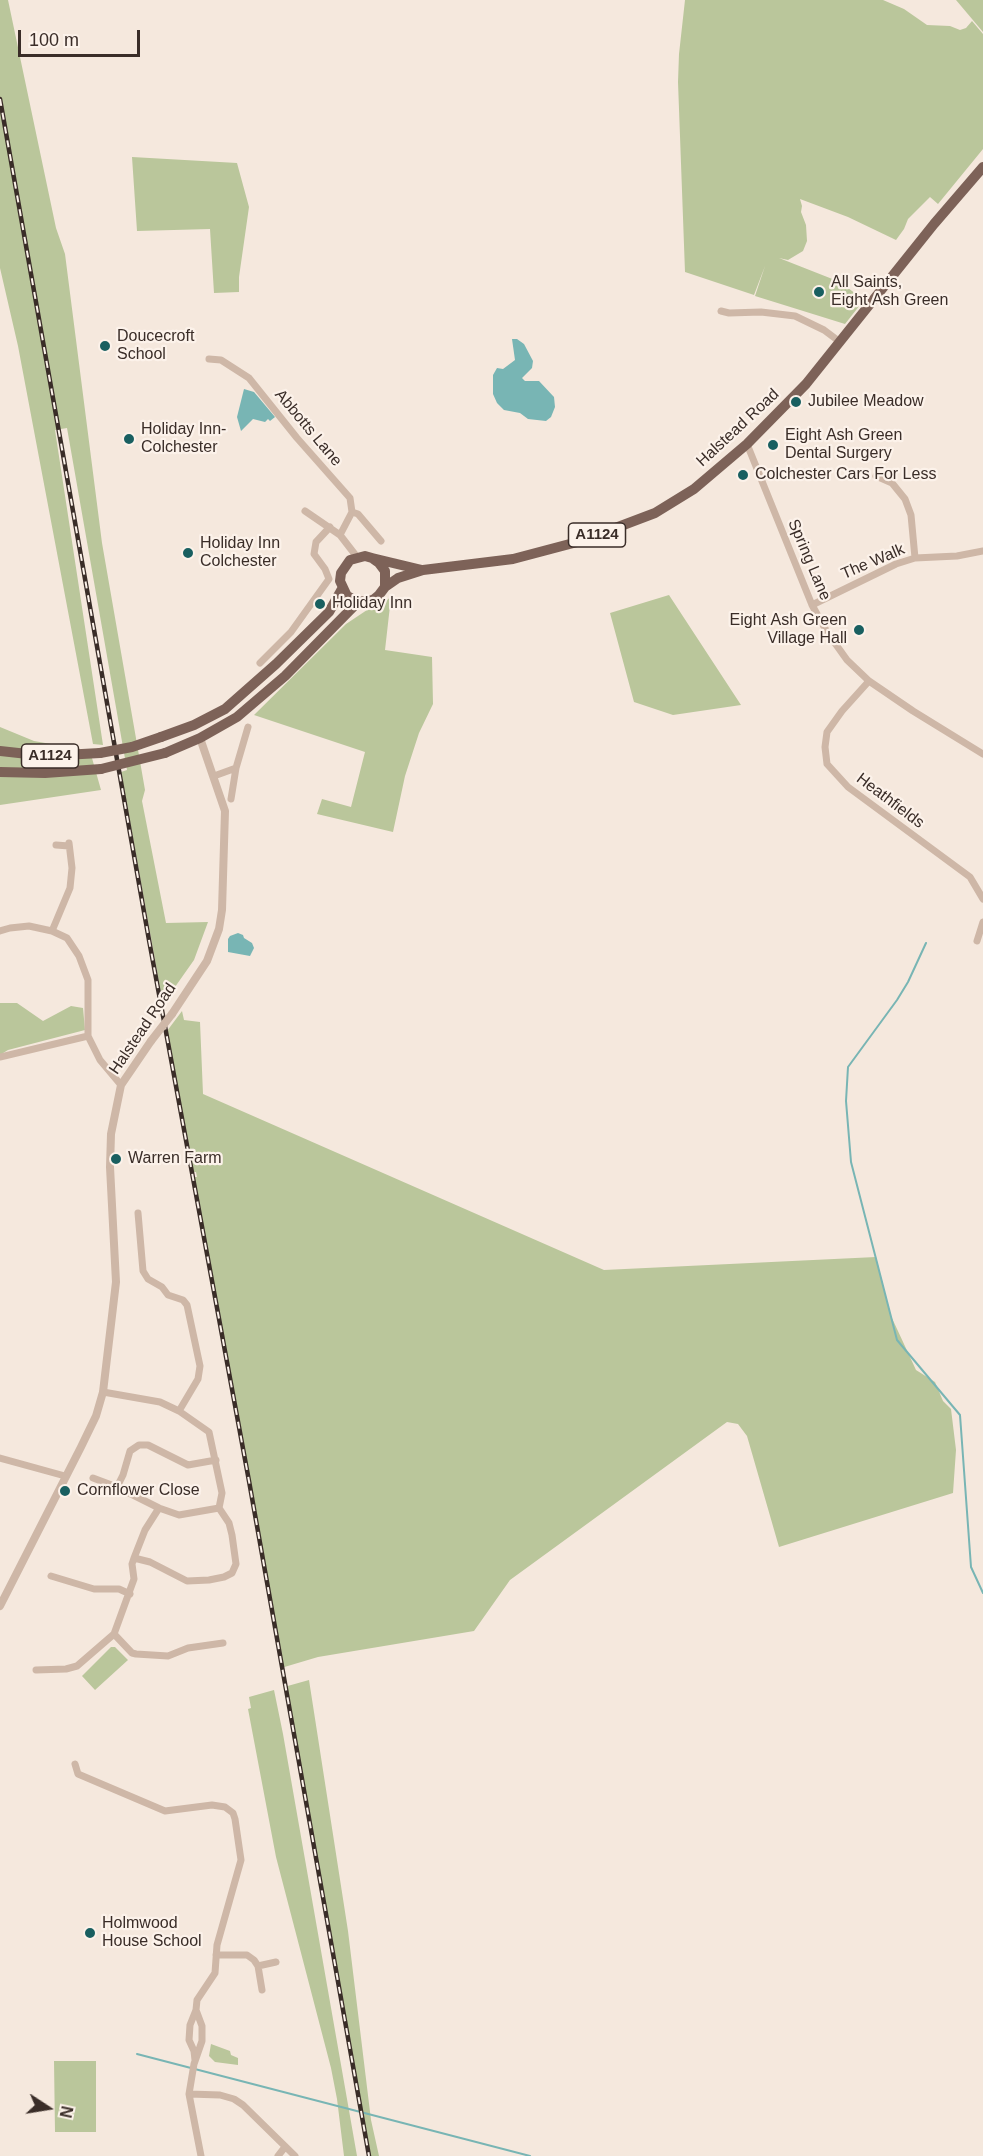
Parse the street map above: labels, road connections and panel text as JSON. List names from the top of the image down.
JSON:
{
  "streets": {
    "main road": ["Halstead Road", "A1124"],
    "street": [
      "Abbotts Lane",
      "Spring Lane",
      "The Walk",
      "Heathfields"
    ]
  },
  "crossings": [
    ["Halstead Road", "A1124"],
    ["Halstead Road", "Spring Lane"],
    ["Spring Lane", "The Walk"],
    ["Spring Lane", "Heathfields"]
  ],
  "places": [
    "All Saints, Eight Ash Green",
    "Doucecroft School",
    "Jubilee Meadow",
    "Holiday Inn- Colchester",
    "Eight Ash Green Dental Surgery",
    "Colchester Cars For Less",
    "Holiday Inn Colchester",
    "Holiday Inn",
    "Eight Ash Green Village Hall",
    "Warren Farm",
    "Cornflower Close",
    "Holmwood House School"
  ],
  "scale_bar": "100 m",
  "north": "right"
}
